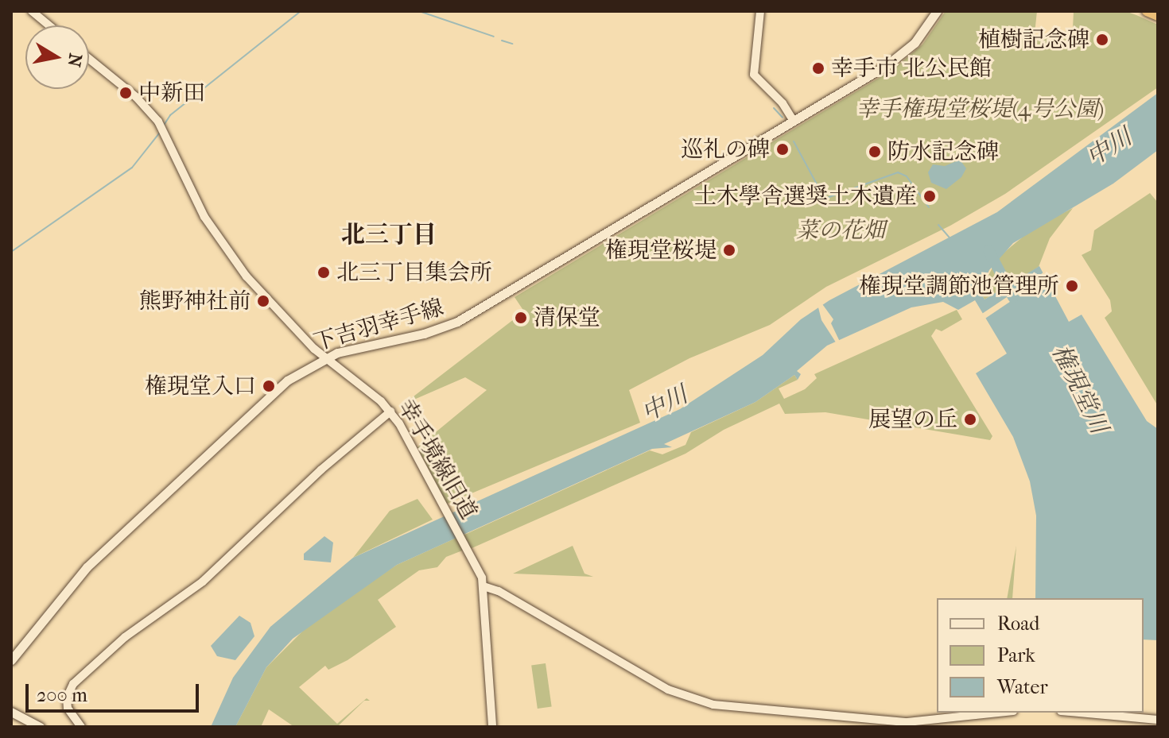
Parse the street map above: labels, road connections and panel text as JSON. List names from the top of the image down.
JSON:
{
  "streets": {
    "main road": ["下吉羽幸手線"],
    "street": ["幸手境線旧道"]
  },
  "crossings": [
    ["下吉羽幸手線", "幸手境線旧道"]
  ],
  "districts": ["北三丁目"],
  "water": ["中川", "権現堂川"],
  "parks": ["幸手権現堂桜堤(4号公園)", "菜の花畑"],
  "places": [
    "植樹記念碑",
    "幸手市 北公民館",
    "中新田",
    "巡礼の碑",
    "防水記念碑",
    "土木學舎選奨土木遺産",
    "権現堂桜堤",
    "北三丁目集会所",
    "権現堂調節池管理所",
    "熊野神社前",
    "清保堂",
    "権現堂入口",
    "展望の丘"
  ],
  "legend": ["Road", "Park", "Water"],
  "scale_bar": "200 m",
  "north": "right"
}
